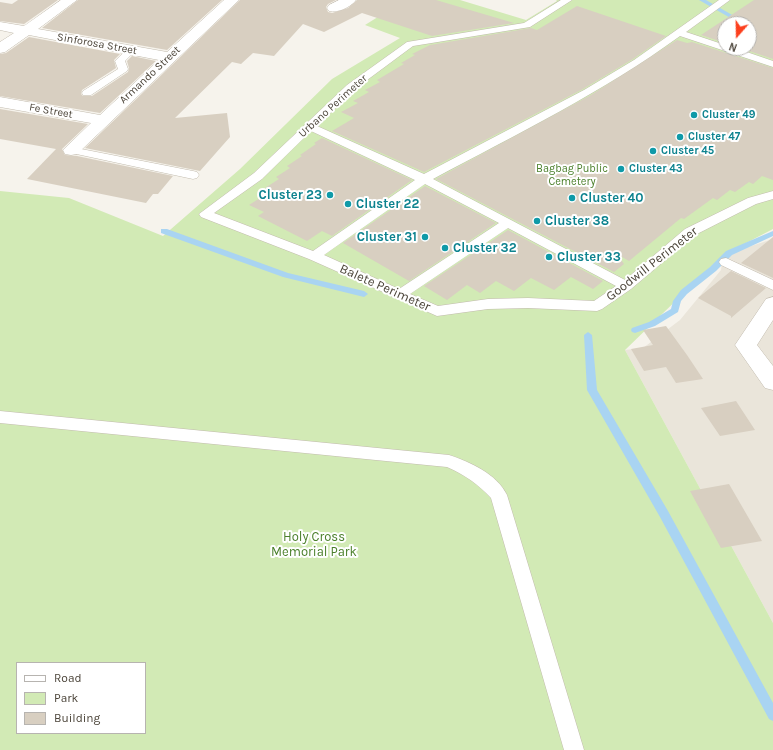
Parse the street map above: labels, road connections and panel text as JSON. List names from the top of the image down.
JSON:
{
  "streets": {
    "street": ["Sinforosa Street", "Armando Street", "Fe Street"],
    "lane": ["Urbano Perimeter", "Goodwill Perimeter", "Balete Perimeter"]
  },
  "crossings": [
    ["Sinforosa Street", "Armando Street"],
    ["Armando Street", "Fe Street"],
    ["Urbano Perimeter", "Balete Perimeter"],
    ["Goodwill Perimeter", "Balete Perimeter"]
  ],
  "parks": ["Bagbag Public Cemetery", "Holy Cross Memorial Park"],
  "places": [
    "Cluster 49",
    "Cluster 47",
    "Cluster 45",
    "Cluster 43",
    "Cluster 23",
    "Cluster 40",
    "Cluster 22",
    "Cluster 38",
    "Cluster 31",
    "Cluster 32",
    "Cluster 33"
  ],
  "legend": ["Road", "Park", "Building"],
  "north": "bottom"
}
